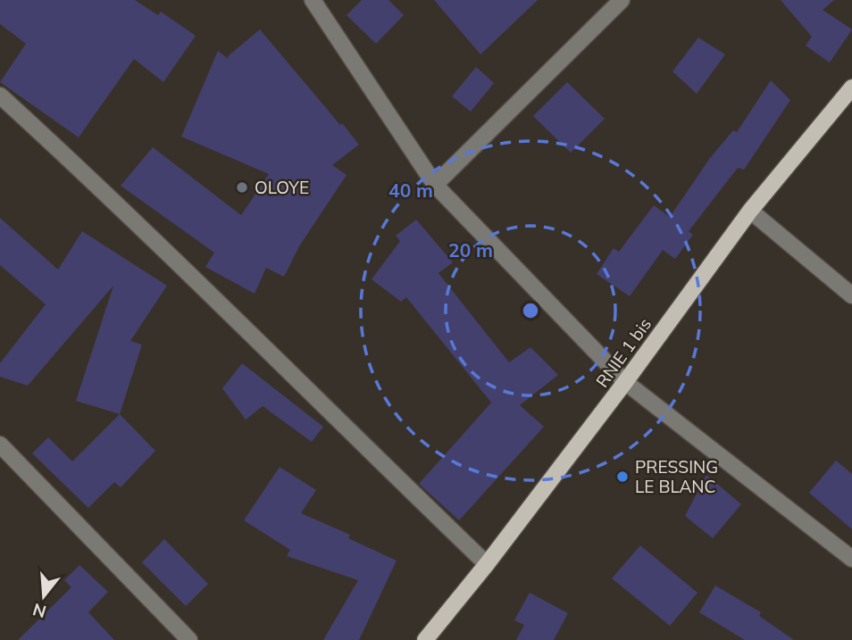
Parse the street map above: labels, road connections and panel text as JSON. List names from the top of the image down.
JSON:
{
  "streets": {
    "main road": ["RNIE 1 bis"]
  },
  "places": ["OLOYE", "PRESSING LE BLANC"],
  "north": "bottom",
  "rings": ["40 m", "20 m"]
}
